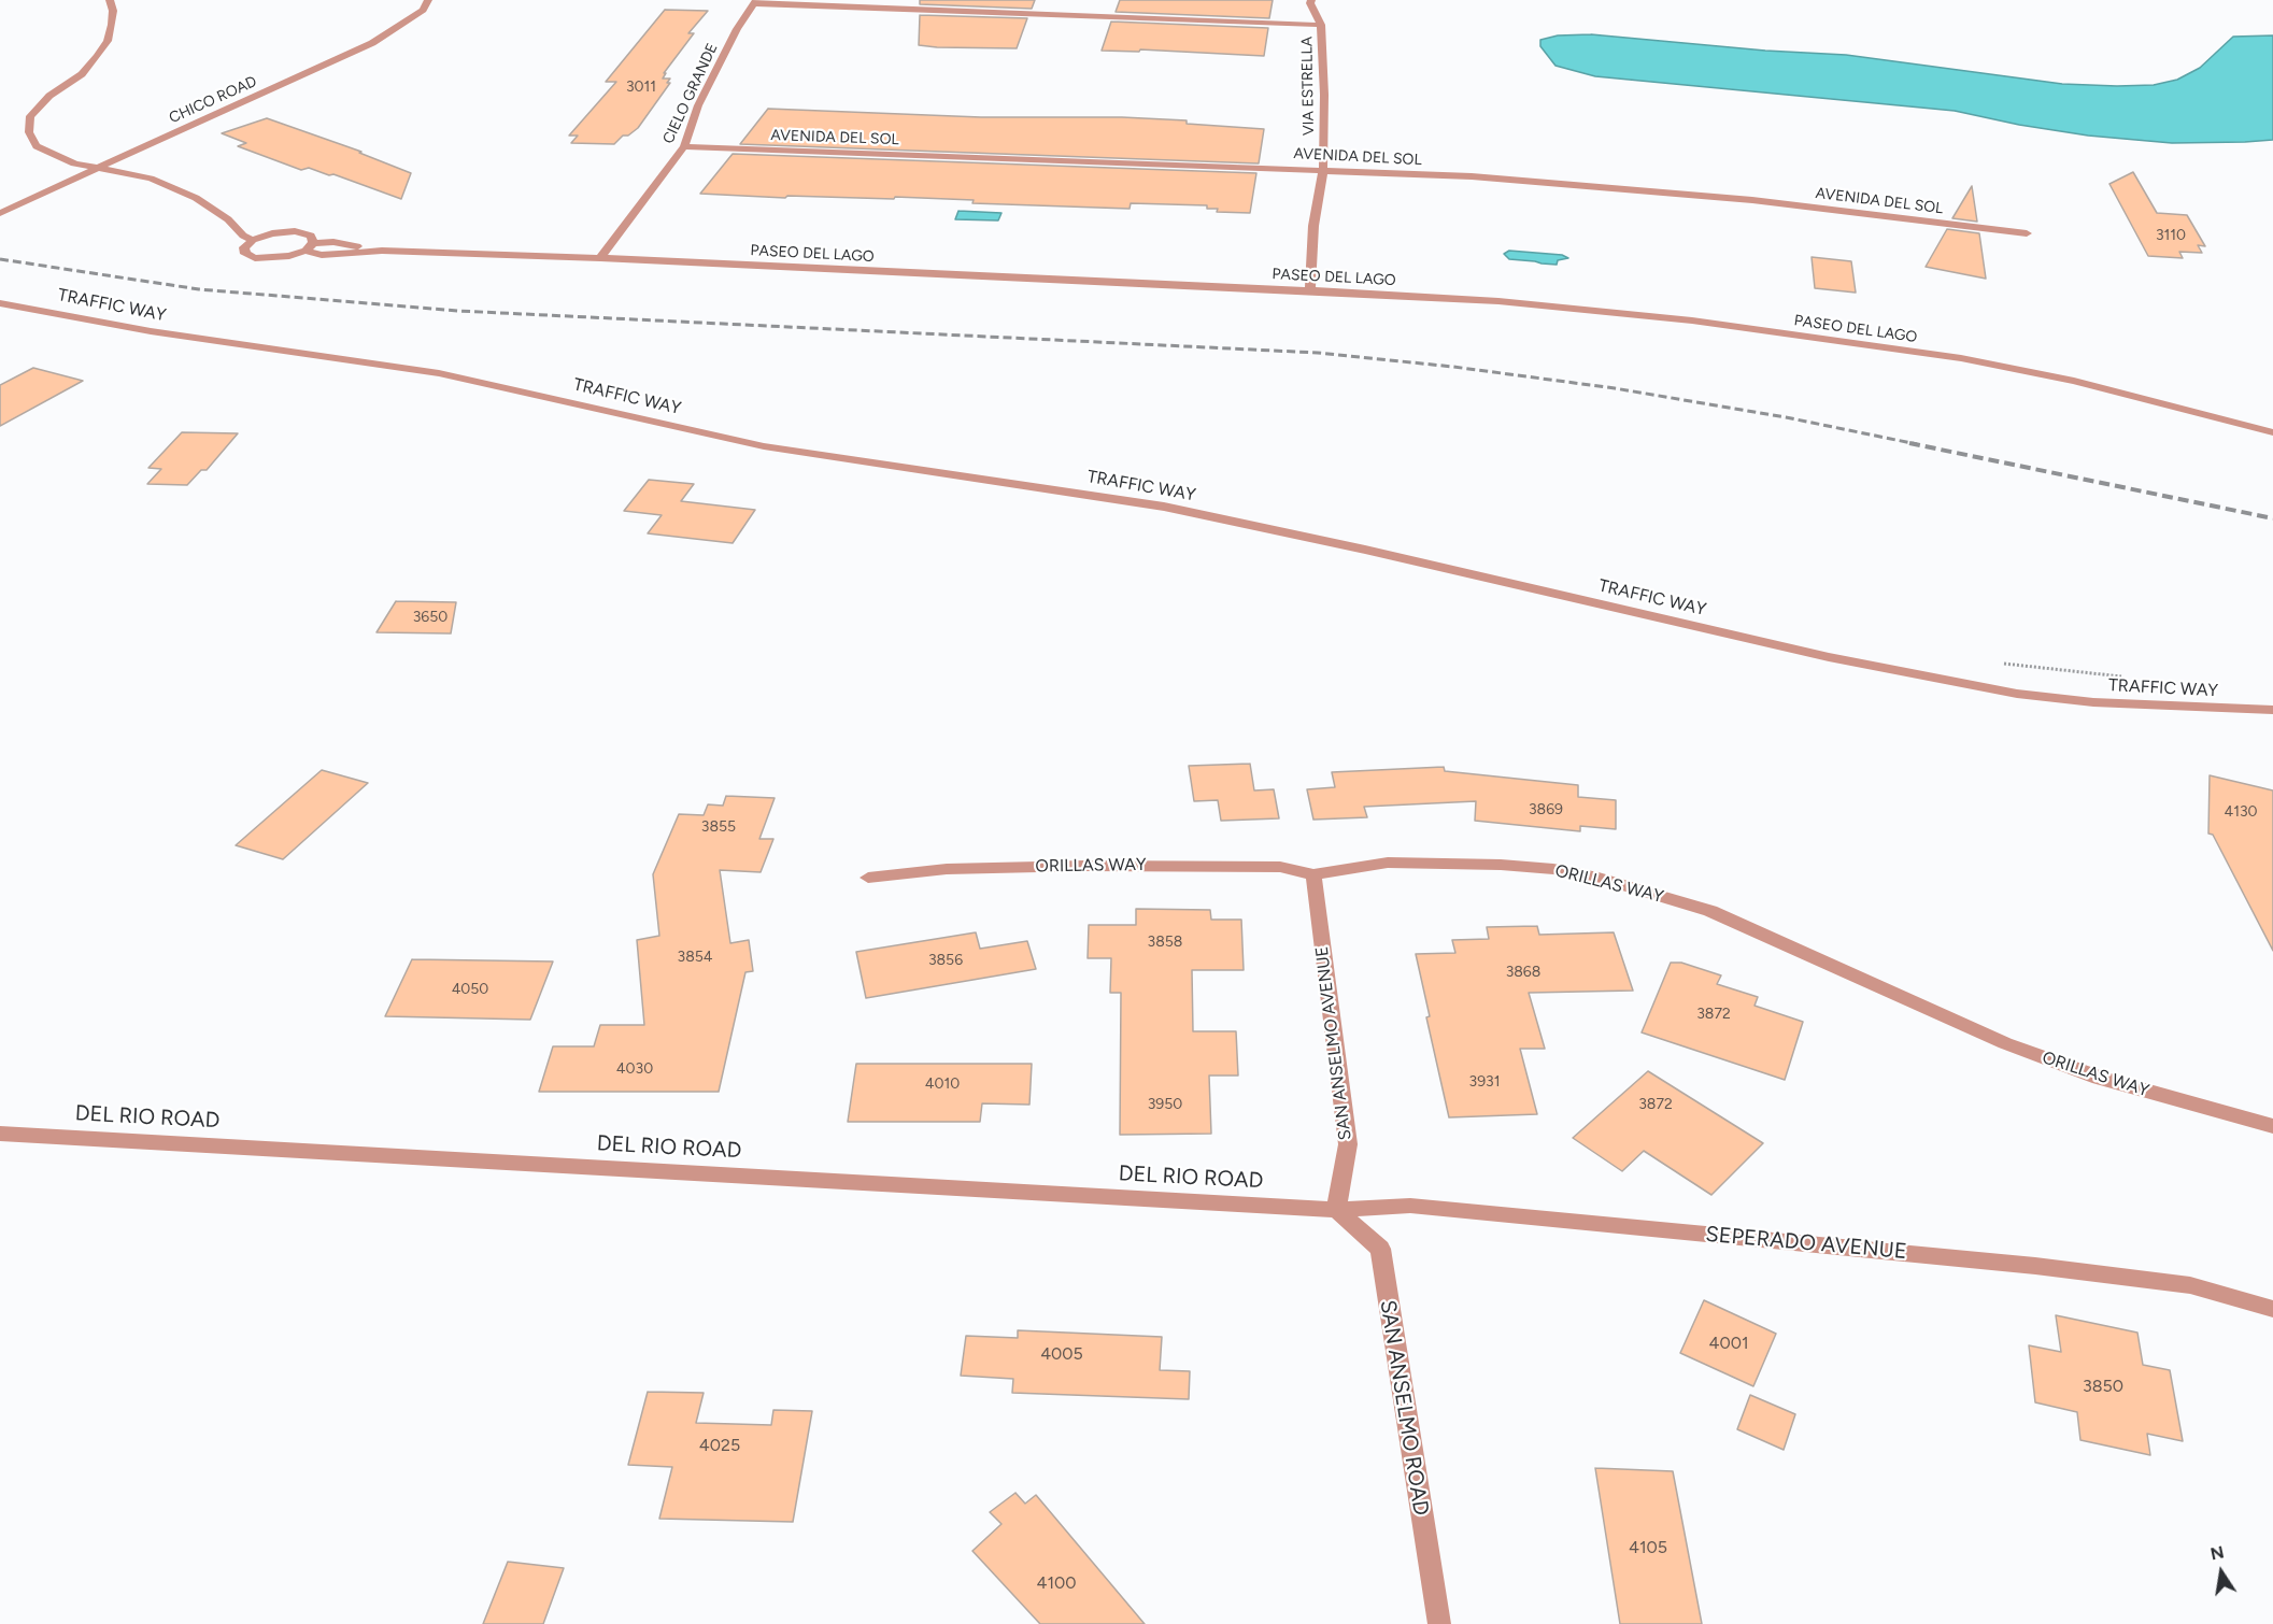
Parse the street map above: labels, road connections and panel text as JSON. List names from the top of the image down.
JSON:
{
  "streets": {
    "street": [
      "VIA ESTRELLA",
      "CIELO GRANDE",
      "CHICO ROAD",
      "AVENIDA DEL SOL",
      "PASEO DEL LAGO",
      "TRAFFIC WAY",
      "ORILLAS WAY",
      "SAN ANSELMO AVENUE",
      "DEL RIO ROAD",
      "SEPERADO AVENUE",
      "SAN ANSELMO ROAD"
    ]
  },
  "crossings": [
    ["VIA ESTRELLA", "AVENIDA DEL SOL"],
    ["VIA ESTRELLA", "PASEO DEL LAGO"],
    ["CIELO GRANDE", "AVENIDA DEL SOL"],
    ["CIELO GRANDE", "PASEO DEL LAGO"],
    ["ORILLAS WAY", "SAN ANSELMO AVENUE"],
    ["SAN ANSELMO AVENUE", "DEL RIO ROAD"],
    ["SAN ANSELMO AVENUE", "SEPERADO AVENUE"],
    ["SAN ANSELMO AVENUE", "SAN ANSELMO ROAD"],
    ["DEL RIO ROAD", "SEPERADO AVENUE"],
    ["DEL RIO ROAD", "SAN ANSELMO ROAD"],
    ["SEPERADO AVENUE", "SAN ANSELMO ROAD"]
  ],
  "house_numbers": [
    "3011",
    "3110",
    "3650",
    "3869",
    "4130",
    "3855",
    "3858",
    "3854",
    "3856",
    "3868",
    "4050",
    "3872",
    "4030",
    "3931",
    "4010",
    "3950",
    "3872",
    "4001",
    "4005",
    "3850",
    "4025",
    "4105",
    "4100"
  ],
  "north": "top"
}
